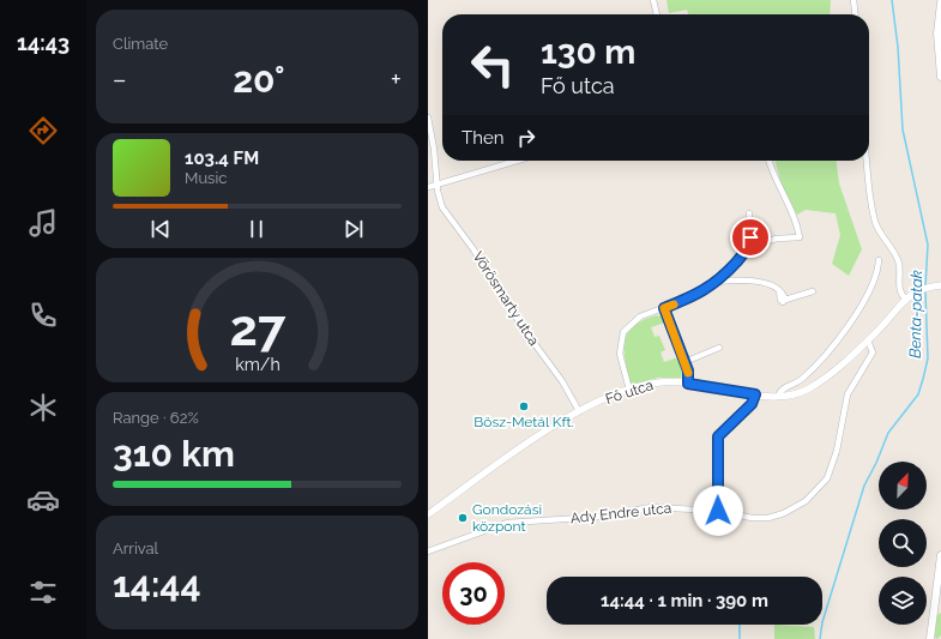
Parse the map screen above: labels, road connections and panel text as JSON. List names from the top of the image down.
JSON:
{
  "streets": {
    "street": ["Vörösmarty utca", "Fő utca", "Ady Endre utca"]
  },
  "crossings": [
    ["Vörösmarty utca", "Fő utca"],
    ["Fő utca", "Ady Endre utca"]
  ],
  "water": ["Benta-patak"],
  "places": ["Bösz-Metál Kft.", "Gondozási központ"],
  "north": "top right",
  "page": {
    "tabs": "14:43",
    "tile": [
      "Climate",
      ["Range · 62%", "310 km"],
      ["Arrival", "14:44"]
    ],
    "turn": ["130 m", "Fő utca"],
    "heat": ["−", "20°", "+"],
    "then": "Then",
    "song": ["103.4 FM", "Music"],
    "limit": "30",
    "trip": "14:44 · 1 min · 390 m",
    "gauge": ["27", "km/h"]
  }
}
